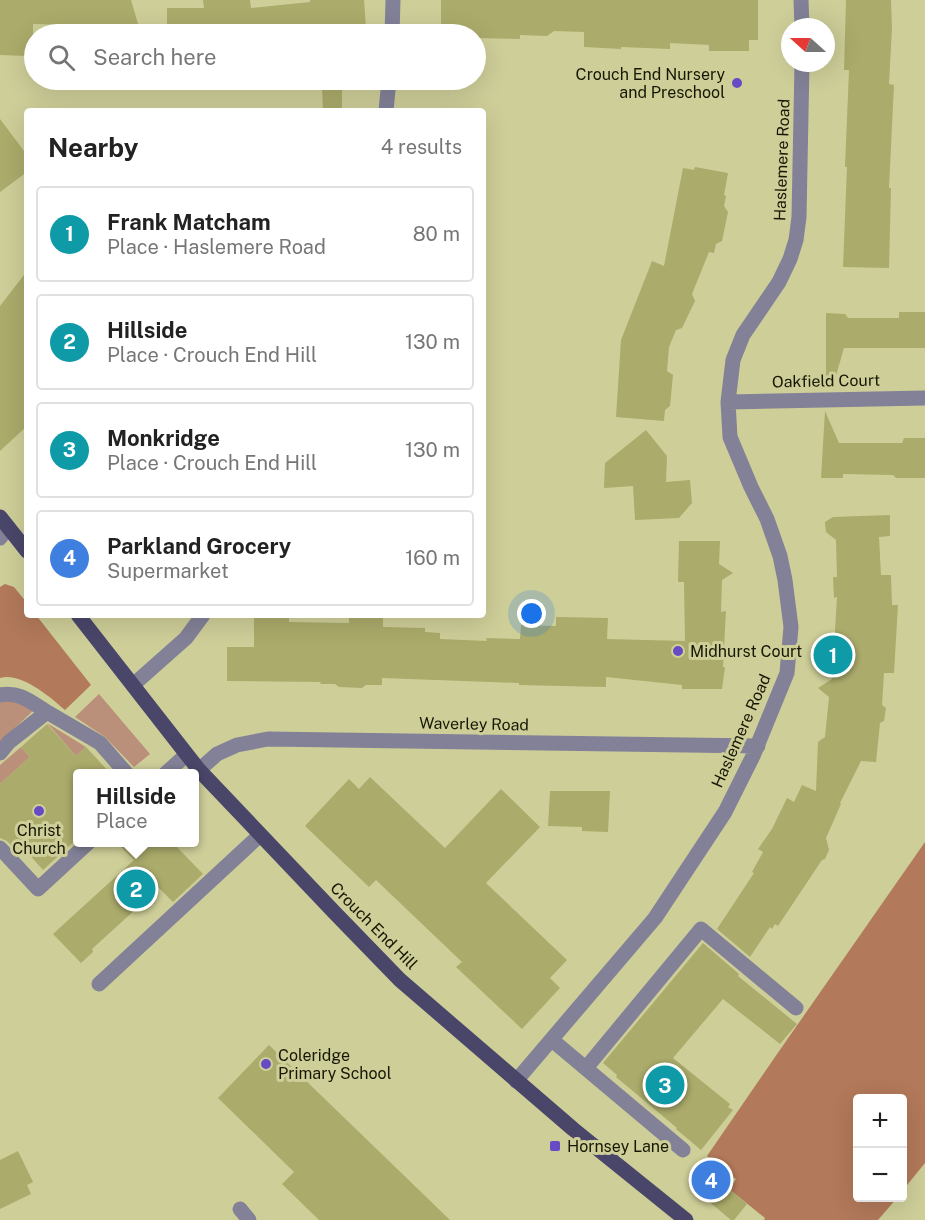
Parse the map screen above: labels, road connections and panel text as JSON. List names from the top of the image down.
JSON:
{
  "streets": {
    "main road": ["Crouch End Hill"],
    "street": ["Haslemere Road", "Oakfield Court", "Waverley Road"]
  },
  "crossings": [
    ["Haslemere Road", "Oakfield Court"],
    ["Haslemere Road", "Waverley Road"],
    ["Haslemere Road", "Crouch End Hill"],
    ["Waverley Road", "Crouch End Hill"]
  ],
  "places": {
    "other": [
      "Crouch End Nursery and Preschool",
      "Midhurst Court",
      "Christ Church",
      "Coleridge Primary School"
    ],
    "transit": ["Hornsey Lane"]
  },
  "north": "left",
  "page": {
    "search": "Search here",
    "heading": ["Nearby", "4 results"],
    "list": [
      {
        "mark": "1",
        "name": "Frank Matcham",
        "note": "Place · Haslemere Road",
        "value": "80 m"
      },
      {
        "mark": "2",
        "name": "Hillside",
        "note": "Place · Crouch End Hill",
        "value": "130 m"
      },
      {
        "mark": "3",
        "name": "Monkridge",
        "note": "Place · Crouch End Hill",
        "value": "130 m"
      },
      {
        "mark": "4",
        "name": "Parkland Grocery",
        "note": "Supermarket",
        "value": "160 m"
      }
    ],
    "pins": [
      "1",
      "2",
      "3",
      "4"
    ],
    "popup": ["Hillside", "Place"],
    "map_buttons": ["+", "−"]
  }
}
